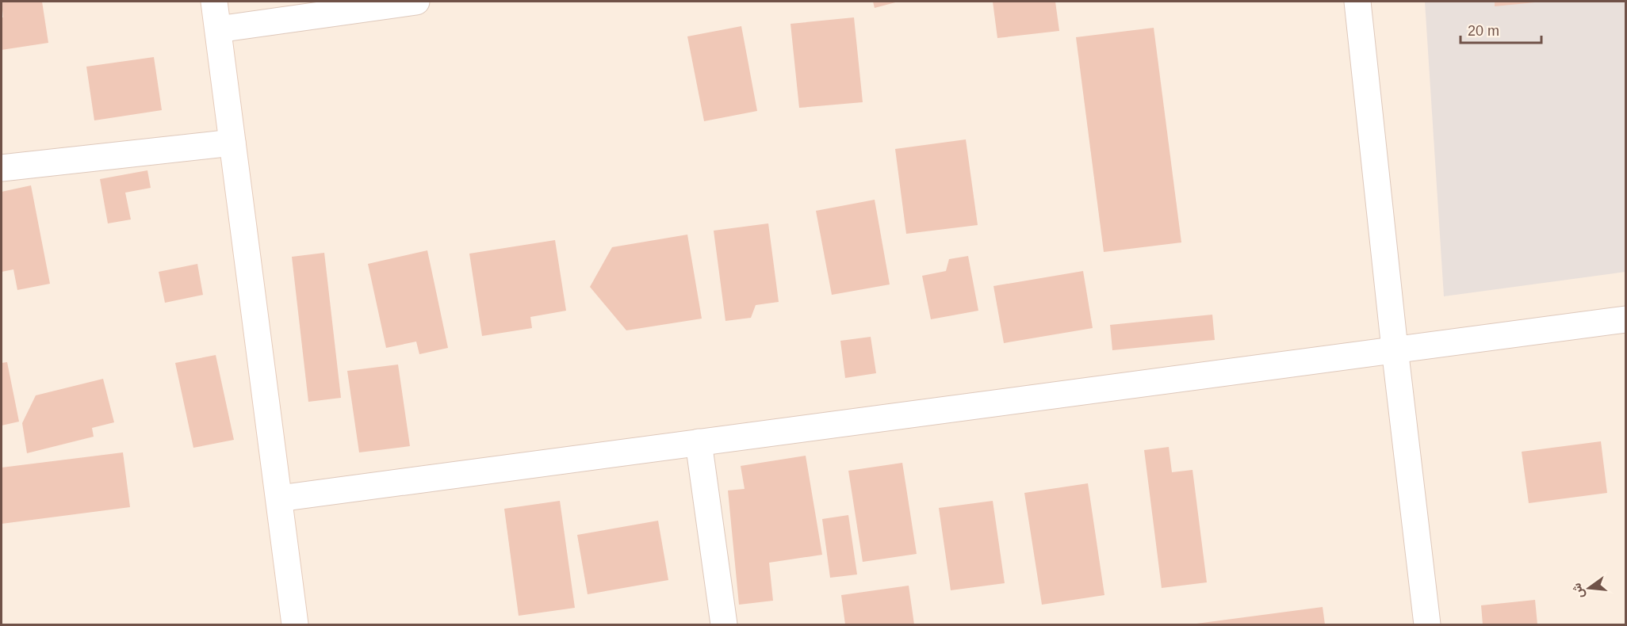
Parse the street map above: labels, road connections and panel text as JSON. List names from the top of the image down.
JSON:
{
  "scale_bar": "20 m",
  "north": "left"
}
